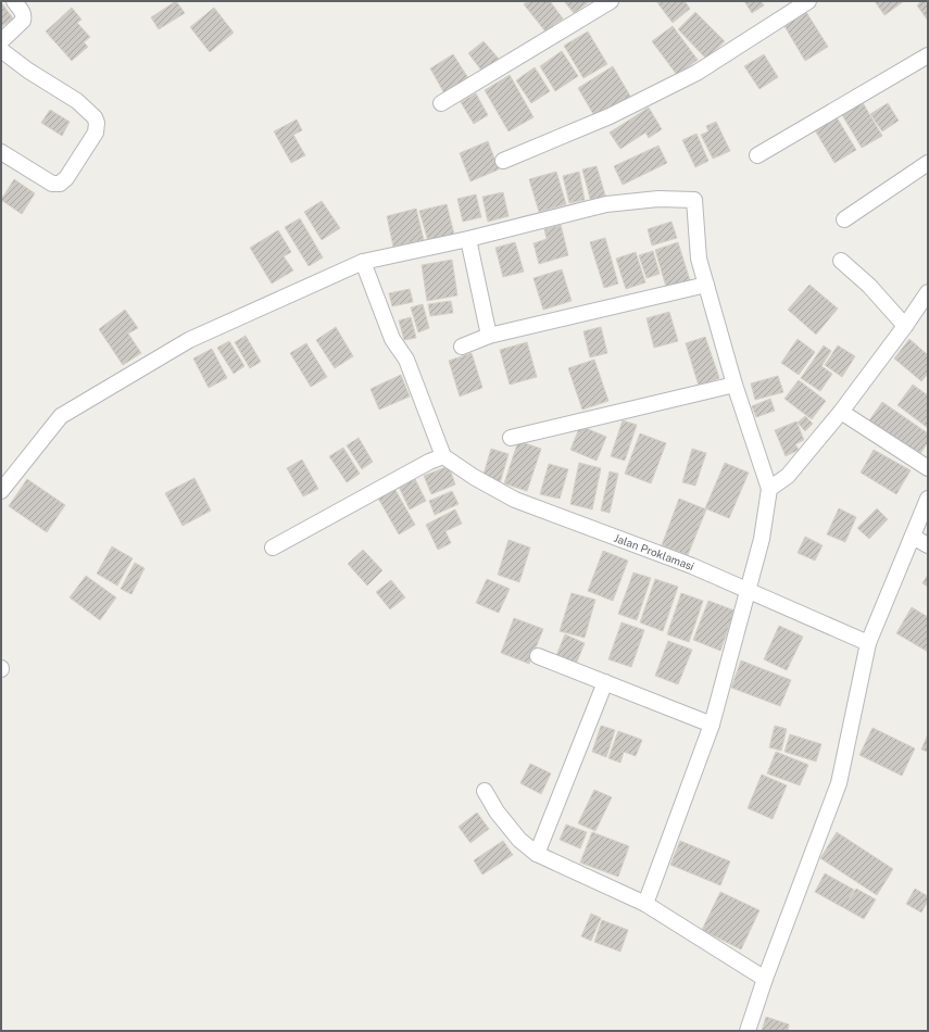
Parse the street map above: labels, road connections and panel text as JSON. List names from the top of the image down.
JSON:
{
  "streets": {
    "street": ["Jalan Proklamasi"]
  }
}
